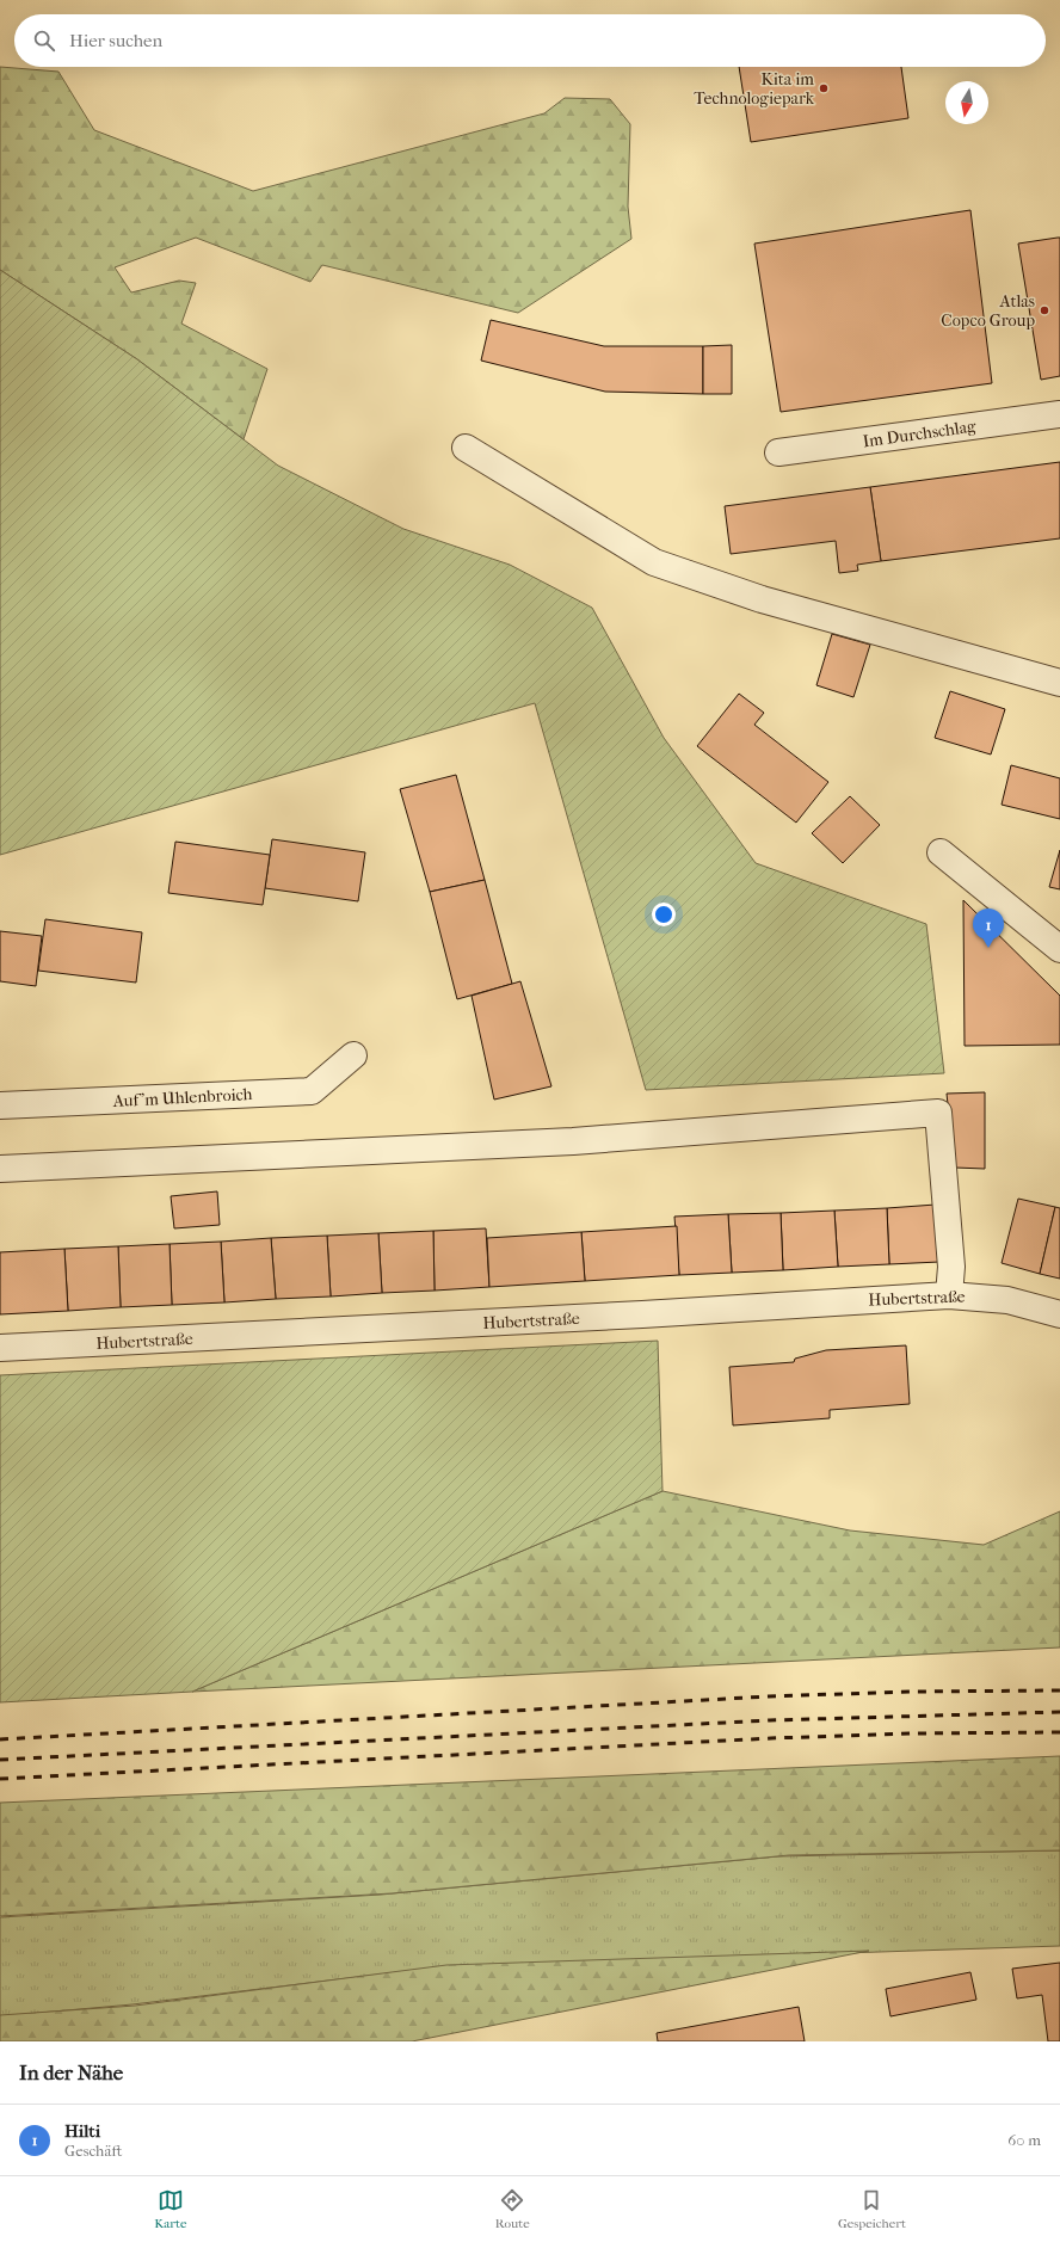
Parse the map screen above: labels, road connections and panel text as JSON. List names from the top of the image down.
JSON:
{
  "streets": {
    "street": ["Im Durchschlag", "Auf'm Uhlenbroich", "Hubertstraße"]
  },
  "places": ["Kita im Technologiepark", "Atlas Copco Group"],
  "north": "bottom",
  "page": {
    "search": "Hier suchen",
    "pins": "1",
    "heading": "In der Nähe",
    "list": [
      {
        "mark": "1",
        "name": "Hilti",
        "note": "Geschäft",
        "value": "60 m"
      }
    ],
    "nav": ["Karte", "Route", "Gespeichert"]
  }
}
